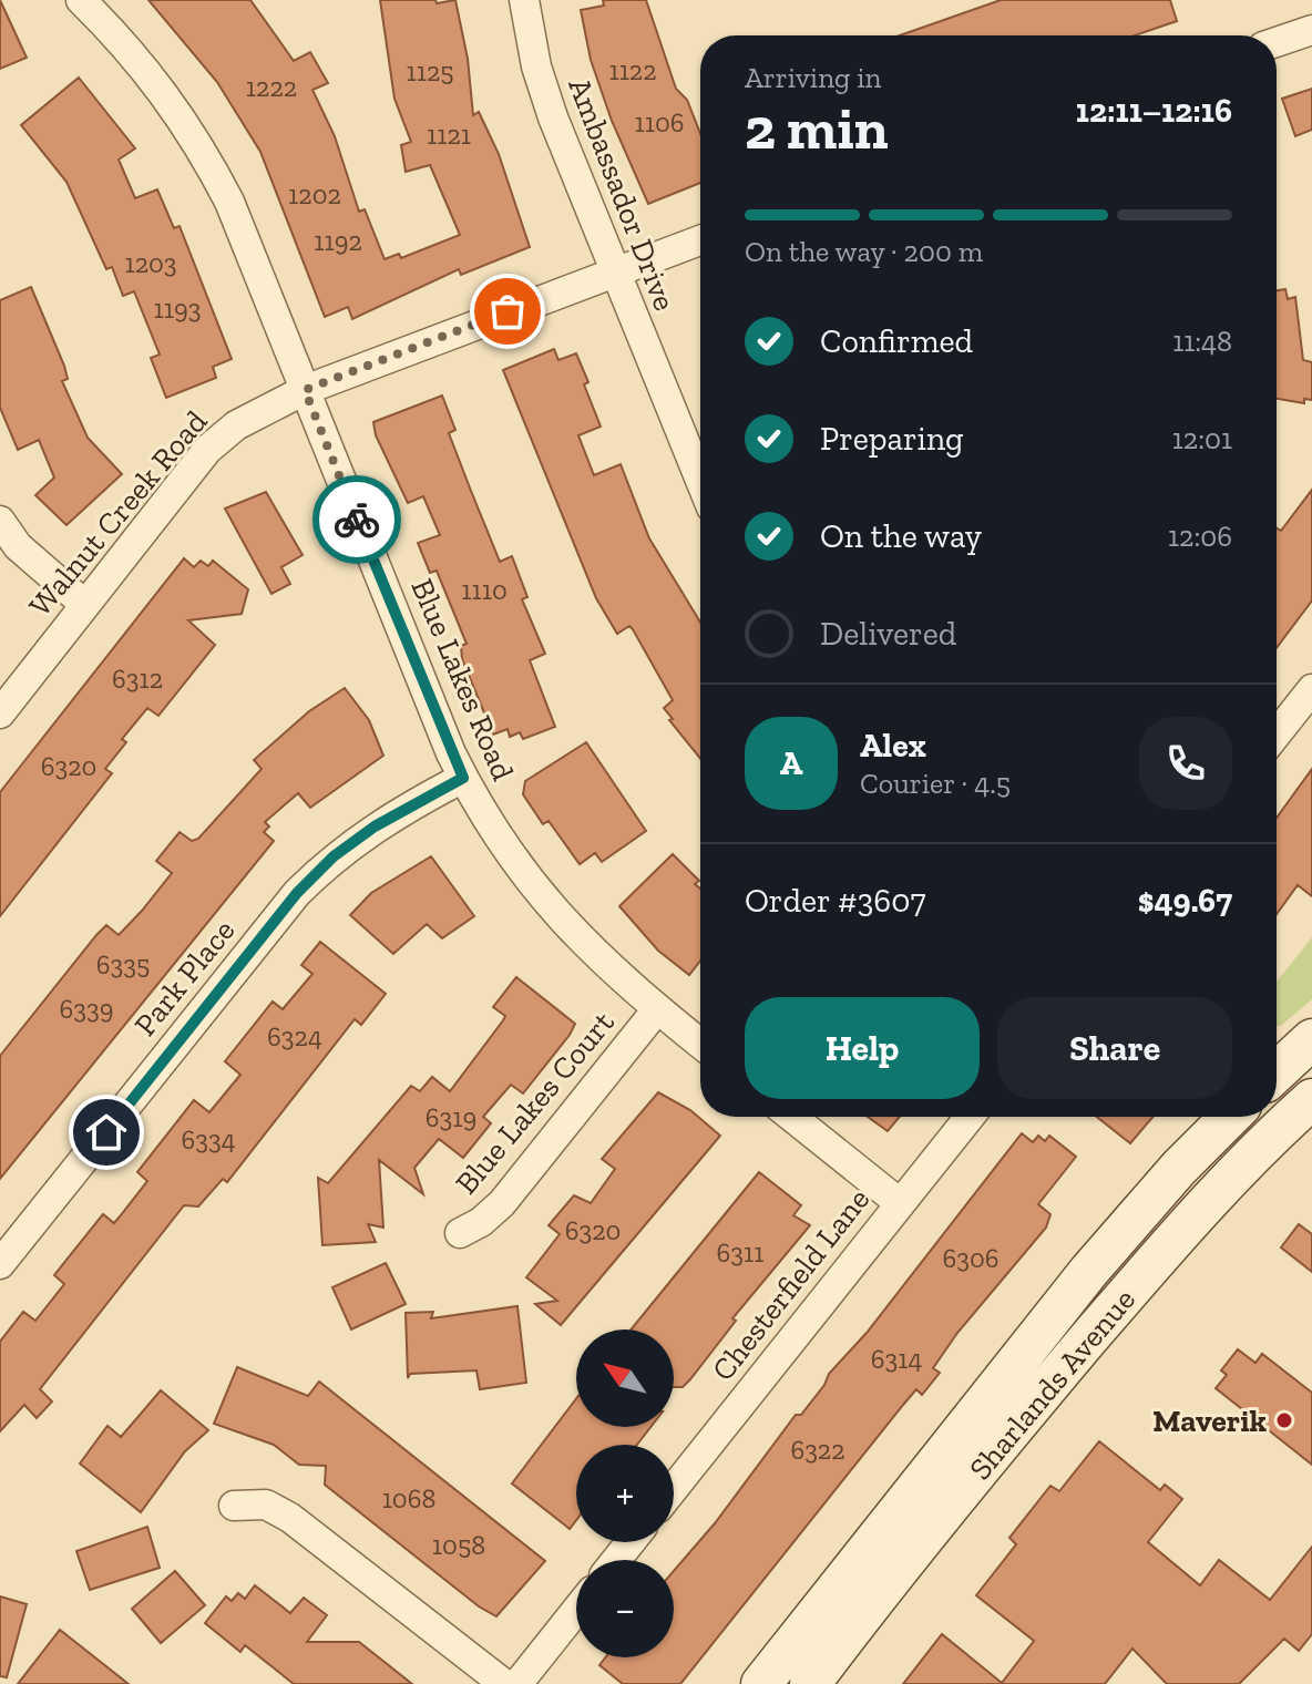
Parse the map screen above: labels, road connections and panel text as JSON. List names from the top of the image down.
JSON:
{
  "streets": {
    "main road": ["Sharlands Avenue"],
    "street": [
      "Ambassador Drive",
      "Walnut Creek Road",
      "Blue Lakes Road",
      "Park Place",
      "Blue Lakes Court",
      "Chesterfield Lane"
    ]
  },
  "crossings": [
    ["Ambassador Drive", "Walnut Creek Road"],
    ["Walnut Creek Road", "Blue Lakes Road"],
    ["Blue Lakes Road", "Park Place"],
    ["Blue Lakes Road", "Blue Lakes Court"]
  ],
  "places": ["Maverik"],
  "house_numbers": [
    "1122",
    "1125",
    "1222",
    "1106",
    "1121",
    "1202",
    "1192",
    "1203",
    "1193",
    "1110",
    "6312",
    "6320",
    "6335",
    "6339",
    "6324",
    "6319",
    "6334",
    "6320",
    "6311",
    "6306",
    "6314",
    "6322",
    "1068",
    "1058"
  ],
  "north": "top left",
  "page": {
    "heading": ["2 min", "Arriving in", "12:11–12:16"],
    "panel": [
      "Alex",
      "Courier · 4.5",
      "Order #3607",
      "$49.67"
    ],
    "bar": "On the way · 200 m",
    "list": [
      ["Confirmed", "11:48"],
      ["Preparing", "12:01"],
      ["On the way", "12:06"],
      "Delivered"
    ],
    "round": "A",
    "buttons": ["Help", "Share"],
    "map_buttons": ["+", "−"]
  }
}
